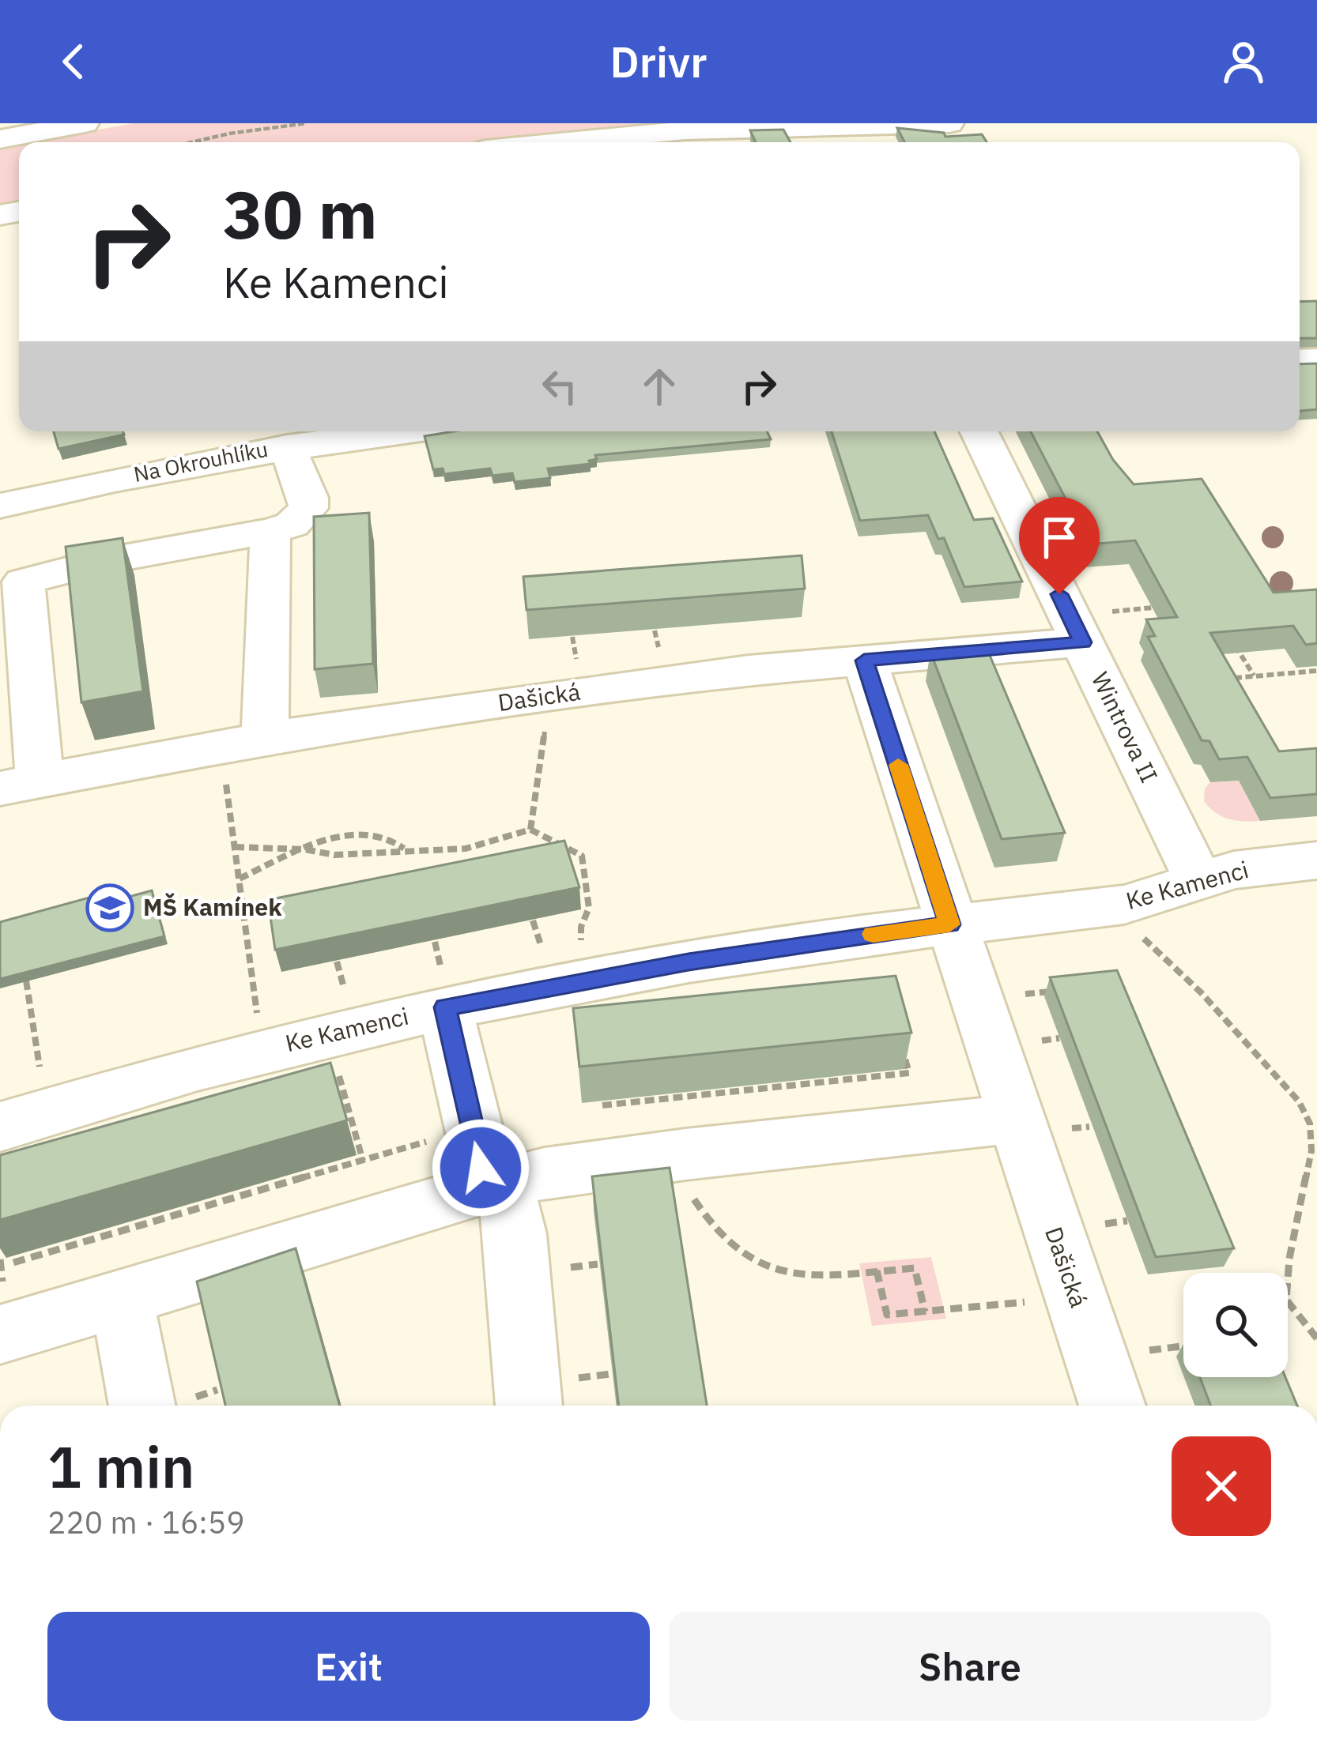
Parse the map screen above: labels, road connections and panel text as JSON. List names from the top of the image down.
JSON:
{
  "streets": {
    "street": [
      "Na Okrouhlíku",
      "Dašická",
      "Wintrova II",
      "Ke Kamenci"
    ]
  },
  "crossings": [
    ["Dašická", "Wintrova II"],
    ["Dašická", "Ke Kamenci"],
    ["Wintrova II", "Ke Kamenci"]
  ],
  "places": {
    "school or university": ["MŠ Kamínek"]
  },
  "page": {
    "header": "Drivr",
    "turn": ["30 m", "Ke Kamenci"],
    "heading": ["1 min", "220 m · 16:59"],
    "buttons": ["Exit", "Share"]
  }
}
